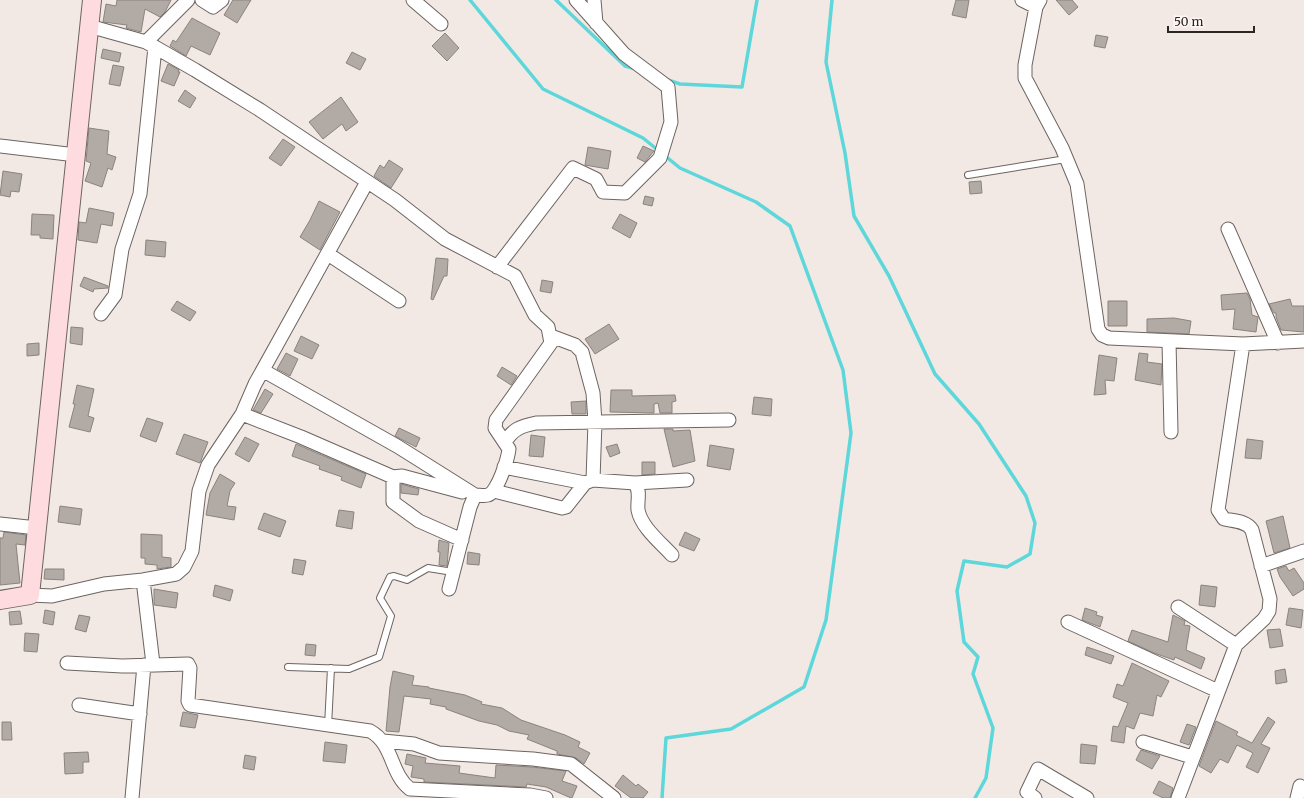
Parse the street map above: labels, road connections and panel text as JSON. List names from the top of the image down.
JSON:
{
  "scale_bar": "50 m"
}
